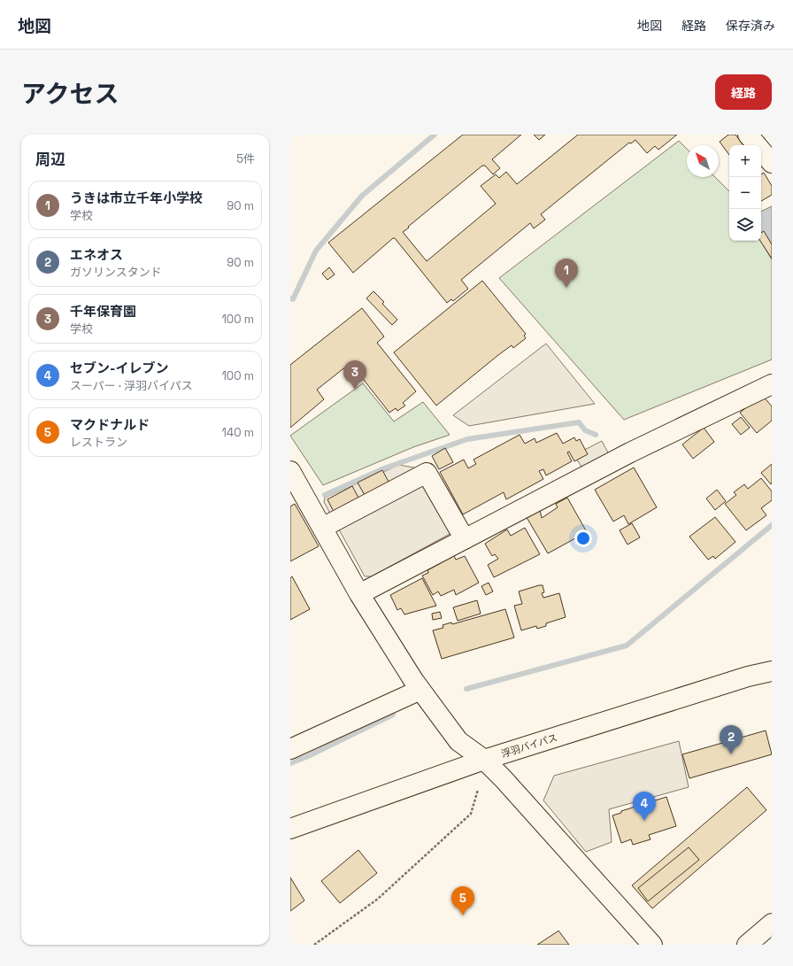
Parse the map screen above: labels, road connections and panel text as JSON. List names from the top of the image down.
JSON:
{
  "streets": {
    "main road": ["浮羽バイパス"]
  },
  "north": "top left",
  "page": {
    "header": "地図",
    "nav": ["地図", "経路", "保存済み"],
    "title": "アクセス",
    "buttons": "経路",
    "heading": ["周辺", "5件"],
    "map_buttons": ["+", "−"],
    "list": [
      {
        "mark": "1",
        "name": "うきは市立千年小学校",
        "note": "学校",
        "value": "90 m"
      },
      {
        "mark": "2",
        "name": "エネオス",
        "note": "ガソリンスタンド",
        "value": "90 m"
      },
      {
        "mark": "3",
        "name": "千年保育園",
        "note": "学校",
        "value": "100 m"
      },
      {
        "mark": "4",
        "name": "セブン-イレブン",
        "note": "スーパー · 浮羽バイパス",
        "value": "100 m"
      },
      {
        "mark": "5",
        "name": "マクドナルド",
        "note": "レストラン",
        "value": "140 m"
      }
    ],
    "pins": [
      "1",
      "3",
      "2",
      "4",
      "5"
    ]
  }
}
